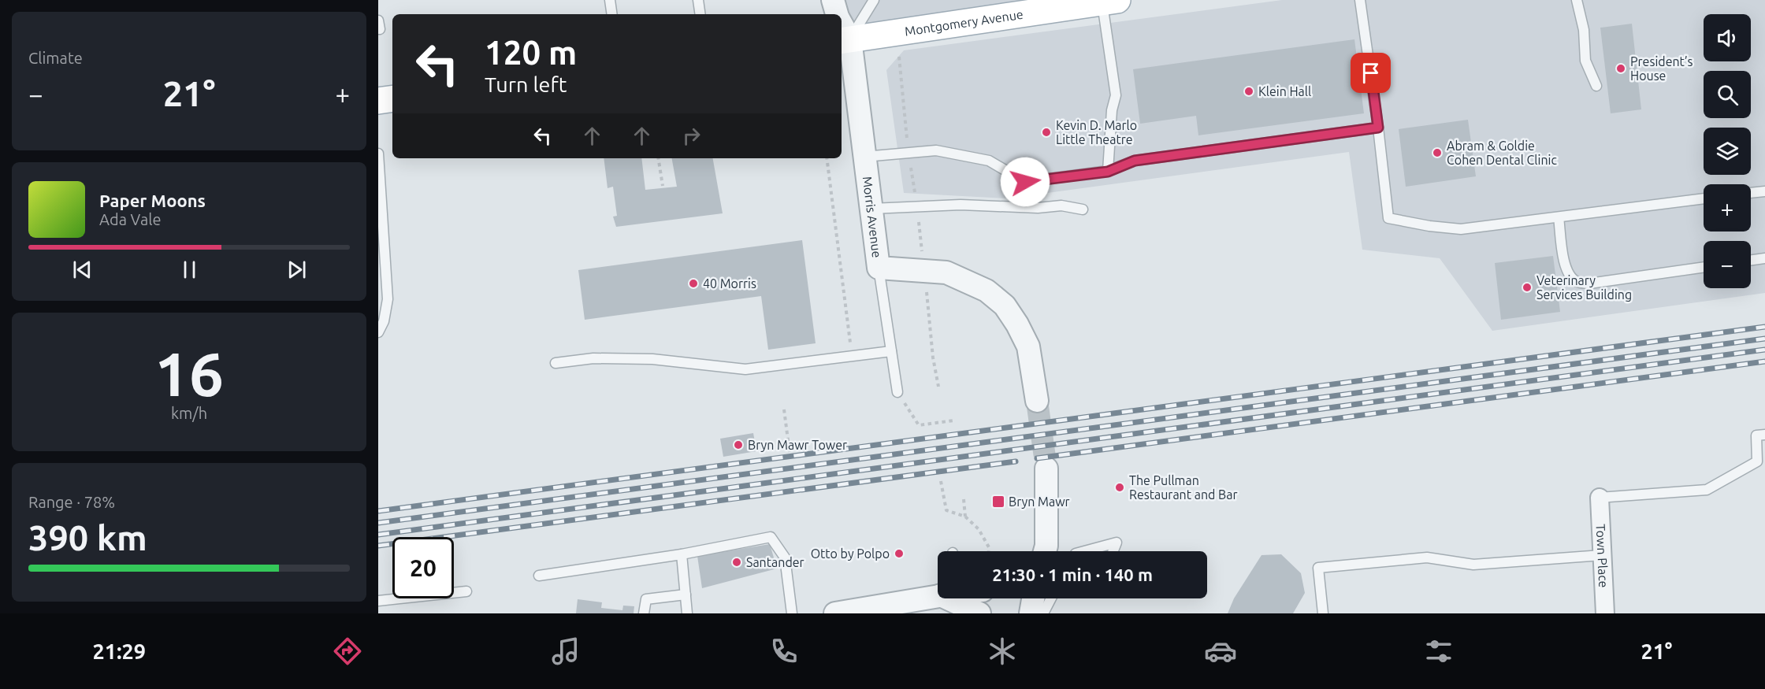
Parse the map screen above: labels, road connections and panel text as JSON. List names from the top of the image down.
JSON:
{
  "streets": {
    "main road": ["Montgomery Avenue"],
    "street": ["Morris Avenue", "Town Place"]
  },
  "crossings": [
    ["Montgomery Avenue", "Morris Avenue"]
  ],
  "places": {
    "other": [
      "President’s House",
      "Klein Hall",
      "Kevin D. Marlo Little Theatre",
      "Abram & Goldie Cohen Dental Clinic",
      "40 Morris",
      "Veterinary Services Building",
      "Bryn Mawr Tower",
      "The Pullman Restaurant and Bar",
      "Otto by Polpo",
      "Santander"
    ],
    "transit": ["Bryn Mawr"]
  },
  "page": {
    "tile": [
      "Climate",
      ["16", "km/h"],
      ["Range · 78%", "390 km"]
    ],
    "map_buttons": ["+", "−"],
    "turn": ["120 m", "Turn left"],
    "heat": ["−", "21°", "+"],
    "song": ["Paper Moons", "Ada Vale"],
    "limit": "20",
    "trip": "21:30 · 1 min · 140 m",
    "tabs": ["21:29", "21°"]
  }
}
